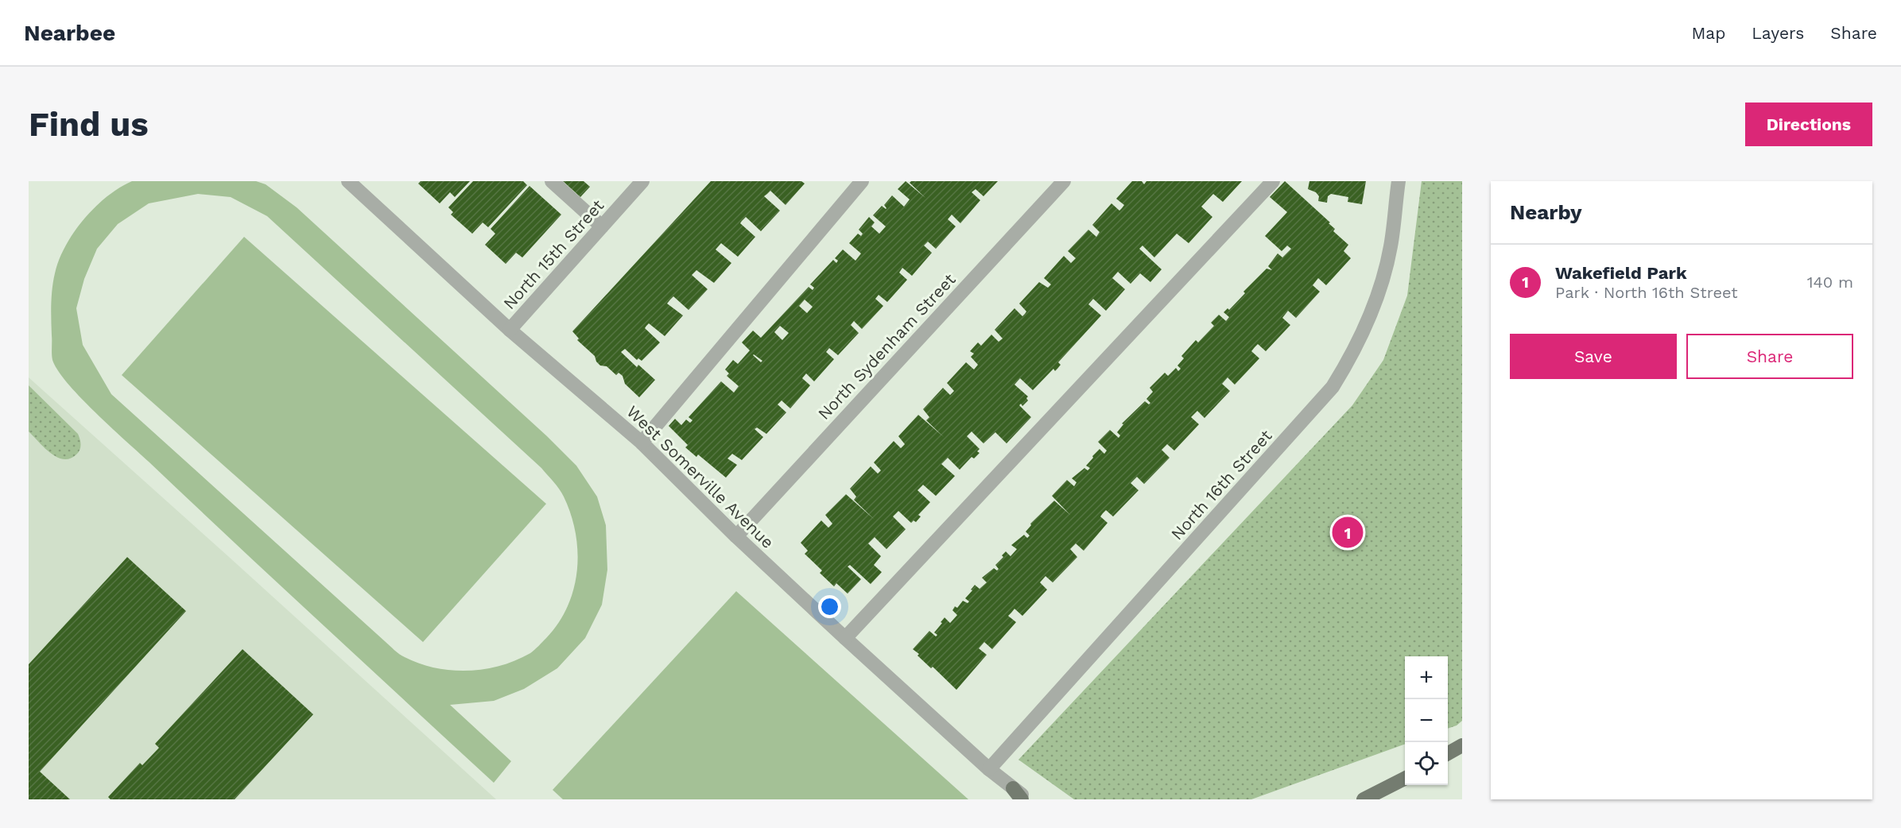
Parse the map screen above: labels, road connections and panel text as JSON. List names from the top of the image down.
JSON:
{
  "streets": {
    "street": [
      "North 15th Street",
      "North Sydenham Street",
      "West Somerville Avenue",
      "North 16th Street"
    ]
  },
  "crossings": [
    ["North 15th Street", "West Somerville Avenue"],
    ["North Sydenham Street", "West Somerville Avenue"],
    ["West Somerville Avenue", "North 16th Street"]
  ],
  "page": {
    "header": "Nearbee",
    "nav": ["Map", "Layers", "Share"],
    "buttons": [
      "Directions",
      ["Save", "Share"]
    ],
    "title": "Find us",
    "heading": "Nearby",
    "list": [
      {
        "mark": "1",
        "name": "Wakefield Park",
        "note": "Park · North 16th Street",
        "value": "140 m"
      }
    ],
    "pins": "1",
    "map_buttons": ["+", "−"]
  }
}
